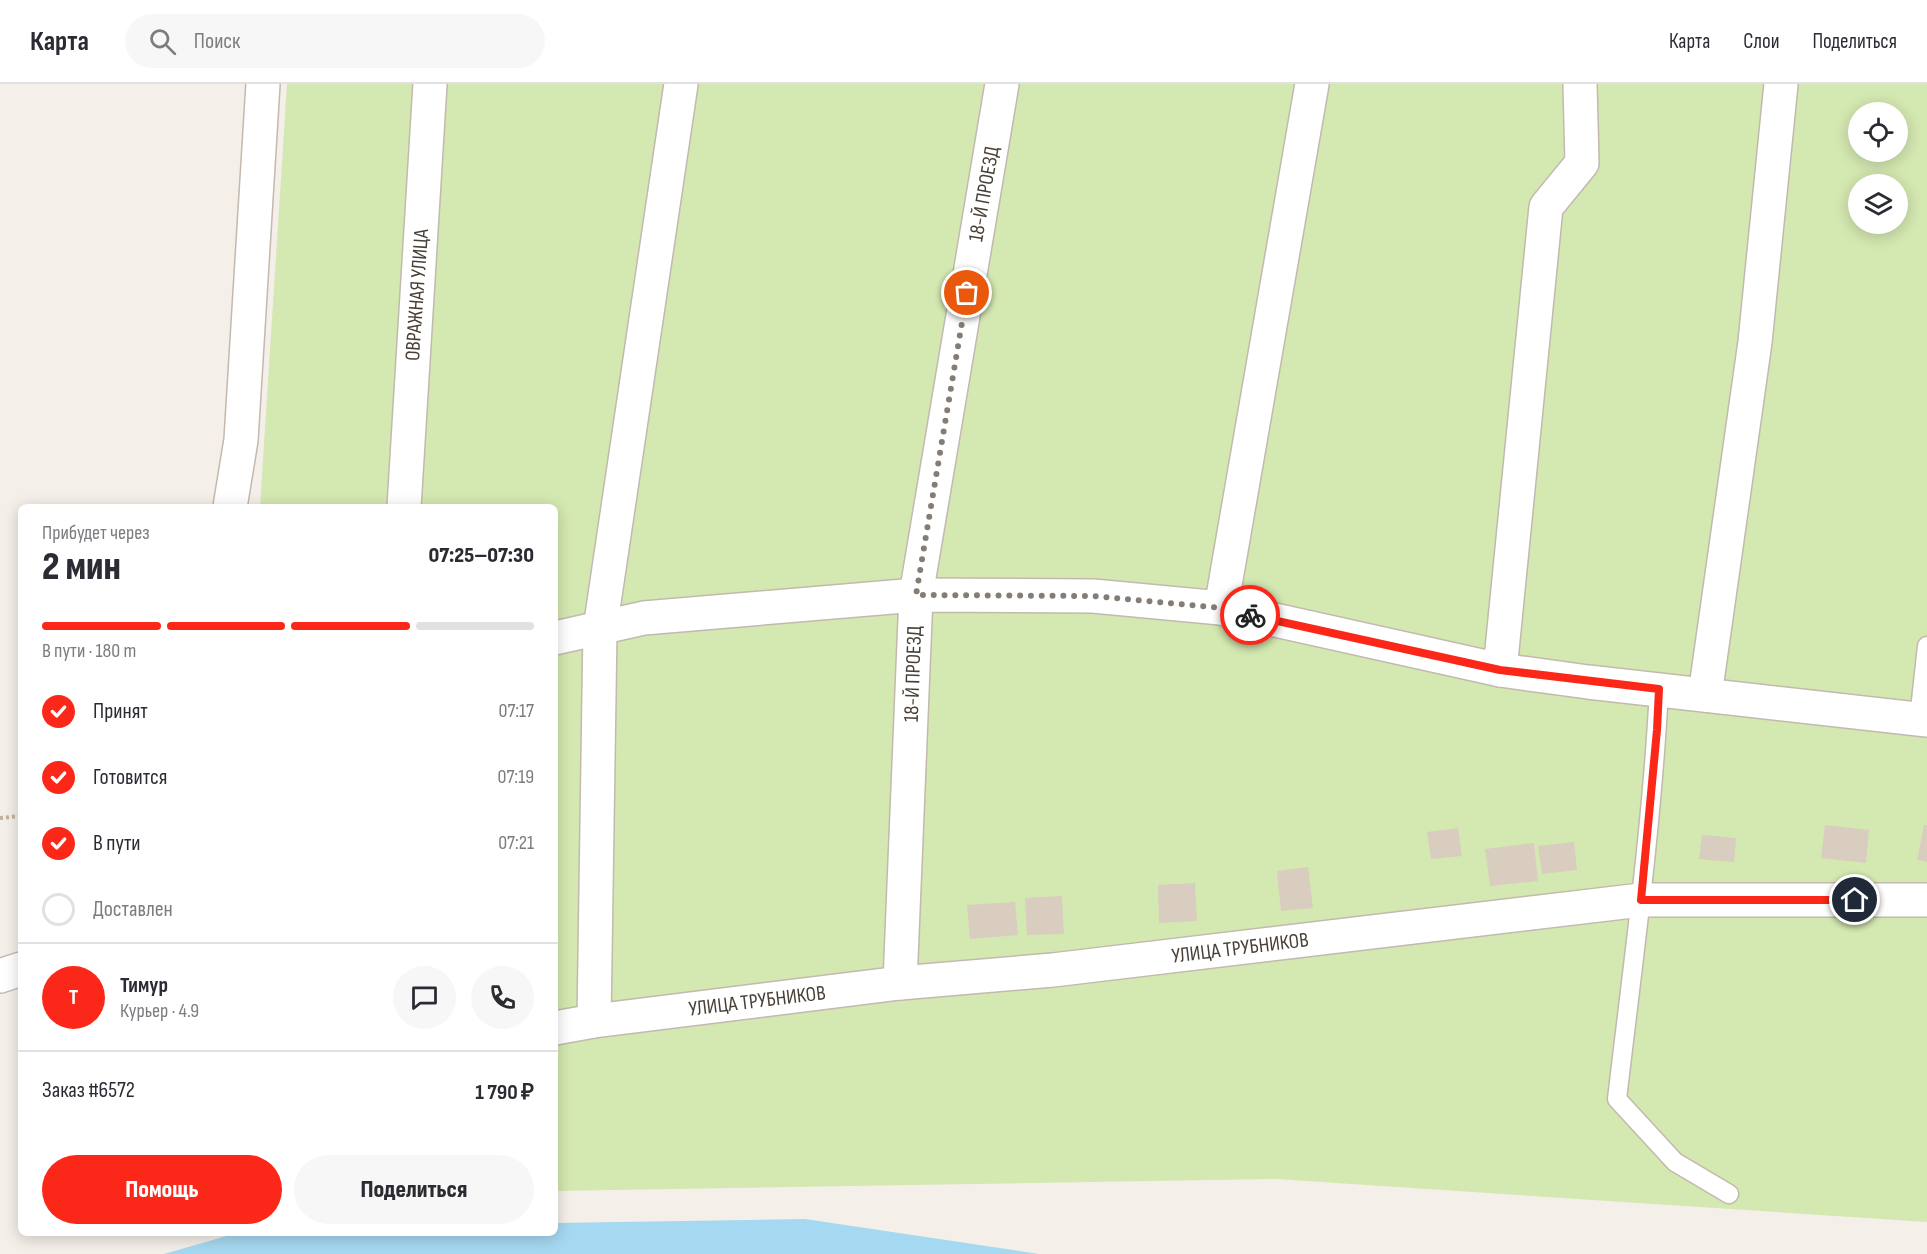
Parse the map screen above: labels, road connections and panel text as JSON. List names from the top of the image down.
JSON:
{
  "streets": {
    "street": ["18-Й ПРОЕЗД", "ОВРАЖНАЯ УЛИЦА", "УЛИЦА ТРУБНИКОВ"]
  },
  "crossings": [
    ["18-Й ПРОЕЗД", "УЛИЦА ТРУБНИКОВ"]
  ],
  "page": {
    "header": "Карта",
    "search": "Поиск",
    "nav": ["Карта", "Слои", "Поделиться"],
    "heading": ["2 мин", "Прибудет через", "07:25–07:30"],
    "panel": [
      "Тимур",
      "Курьер · 4.9",
      "Заказ #6572",
      "1 790 ₽"
    ],
    "bar": "В пути · 180 m",
    "list": [
      ["Принят", "07:17"],
      ["Готовится", "07:19"],
      ["В пути", "07:21"],
      "Доставлен"
    ],
    "round": "Т",
    "buttons": ["Помощь", "Поделиться"]
  }
}
